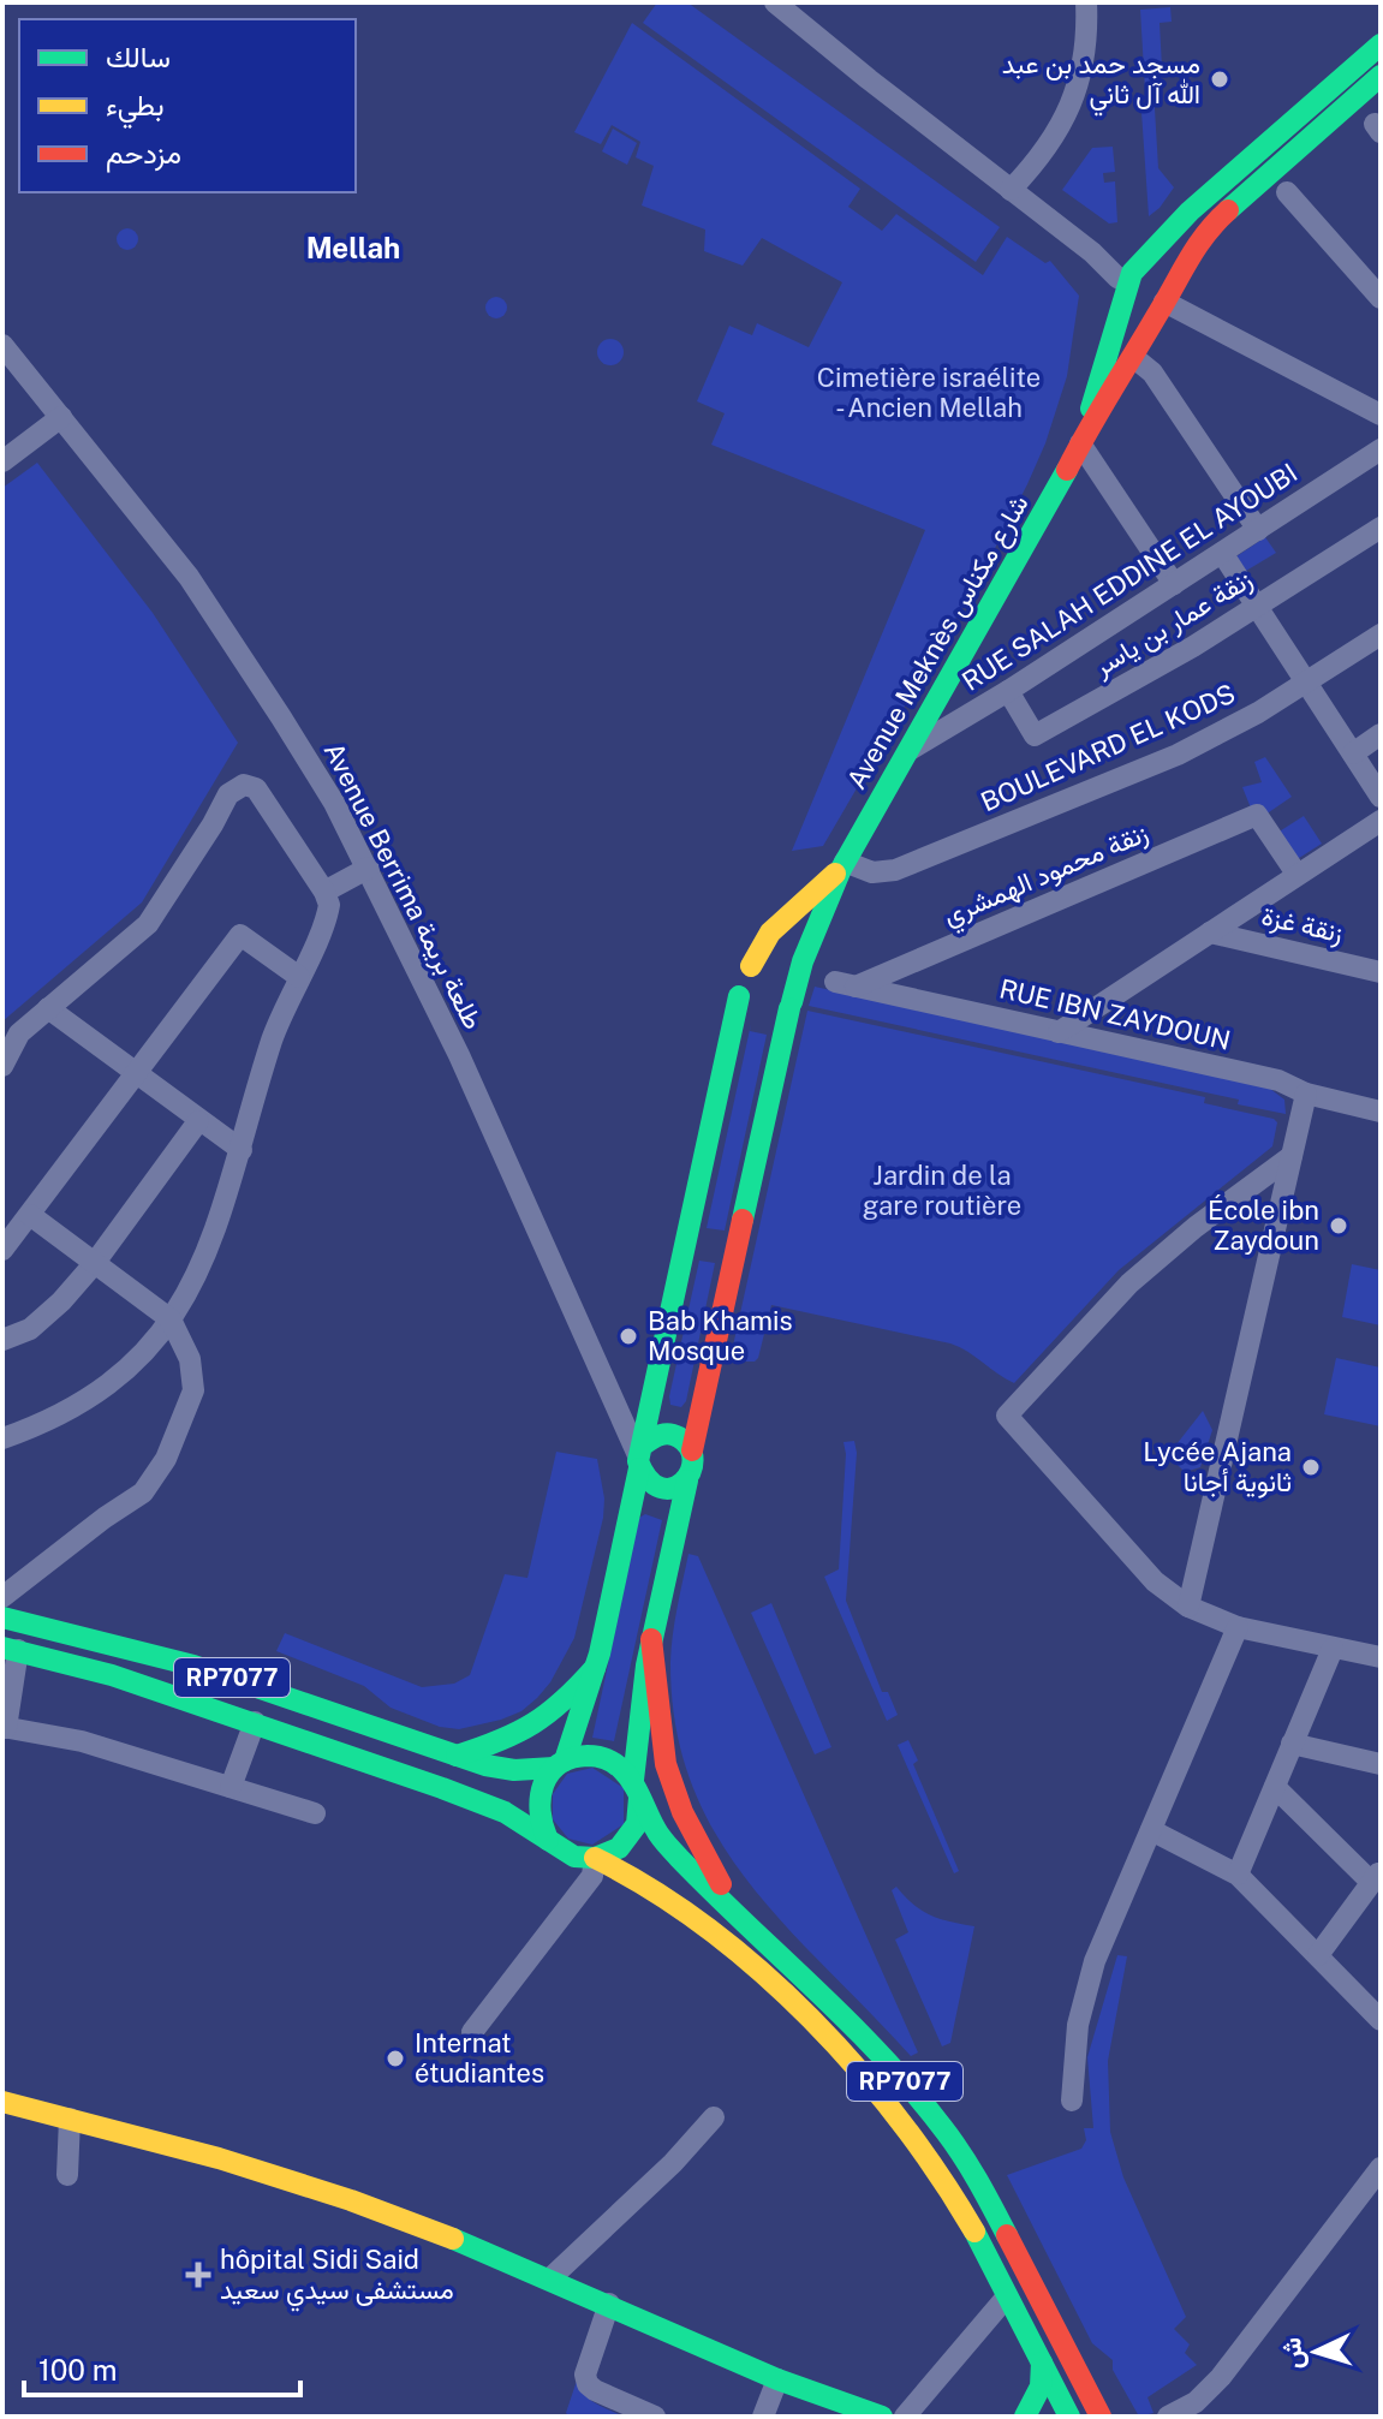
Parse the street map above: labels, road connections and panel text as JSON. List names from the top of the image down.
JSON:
{
  "streets": {
    "street": [
      "RUE SALAH EDDINE EL AYOUBI",
      "زنقة عمار بن ياسر",
      "Avenue Meknès شارع مكناس",
      "BOULEVARD EL KODS",
      "زنقة محمود الهمشري",
      "Avenue Berrima طلعة بريمة",
      "زنقة غزة",
      "RUE IBN ZAYDOUN",
      "RP7077"
    ]
  },
  "crossings": [
    ["RUE SALAH EDDINE EL AYOUBI", "زنقة عمار بن ياسر"],
    ["RUE SALAH EDDINE EL AYOUBI", "Avenue Meknès شارع مكناس"],
    ["Avenue Meknès شارع مكناس", "BOULEVARD EL KODS"],
    ["Avenue Meknès شارع مكناس", "Avenue Berrima طلعة بريمة"],
    ["زنقة محمود الهمشري", "RUE IBN ZAYDOUN"]
  ],
  "districts": ["Mellah"],
  "parks": ["Cimetière israélite - Ancien Mellah", "Jardin de la gare routière"],
  "places": {
    "other": [
      "مسجد حمد بن عبد الله آل ثاني",
      "École ibn Zaydoun",
      "Bab Khamis Mosque",
      "Lycée Ajana ثانوية أجانا",
      "Internat étudiantes"
    ],
    "health": ["hôpital Sidi Said مستشفى سيدي سعيد"]
  },
  "legend": ["سالك", "بطيء", "مزدحم"],
  "scale_bar": "100 m",
  "north": "left"
}
